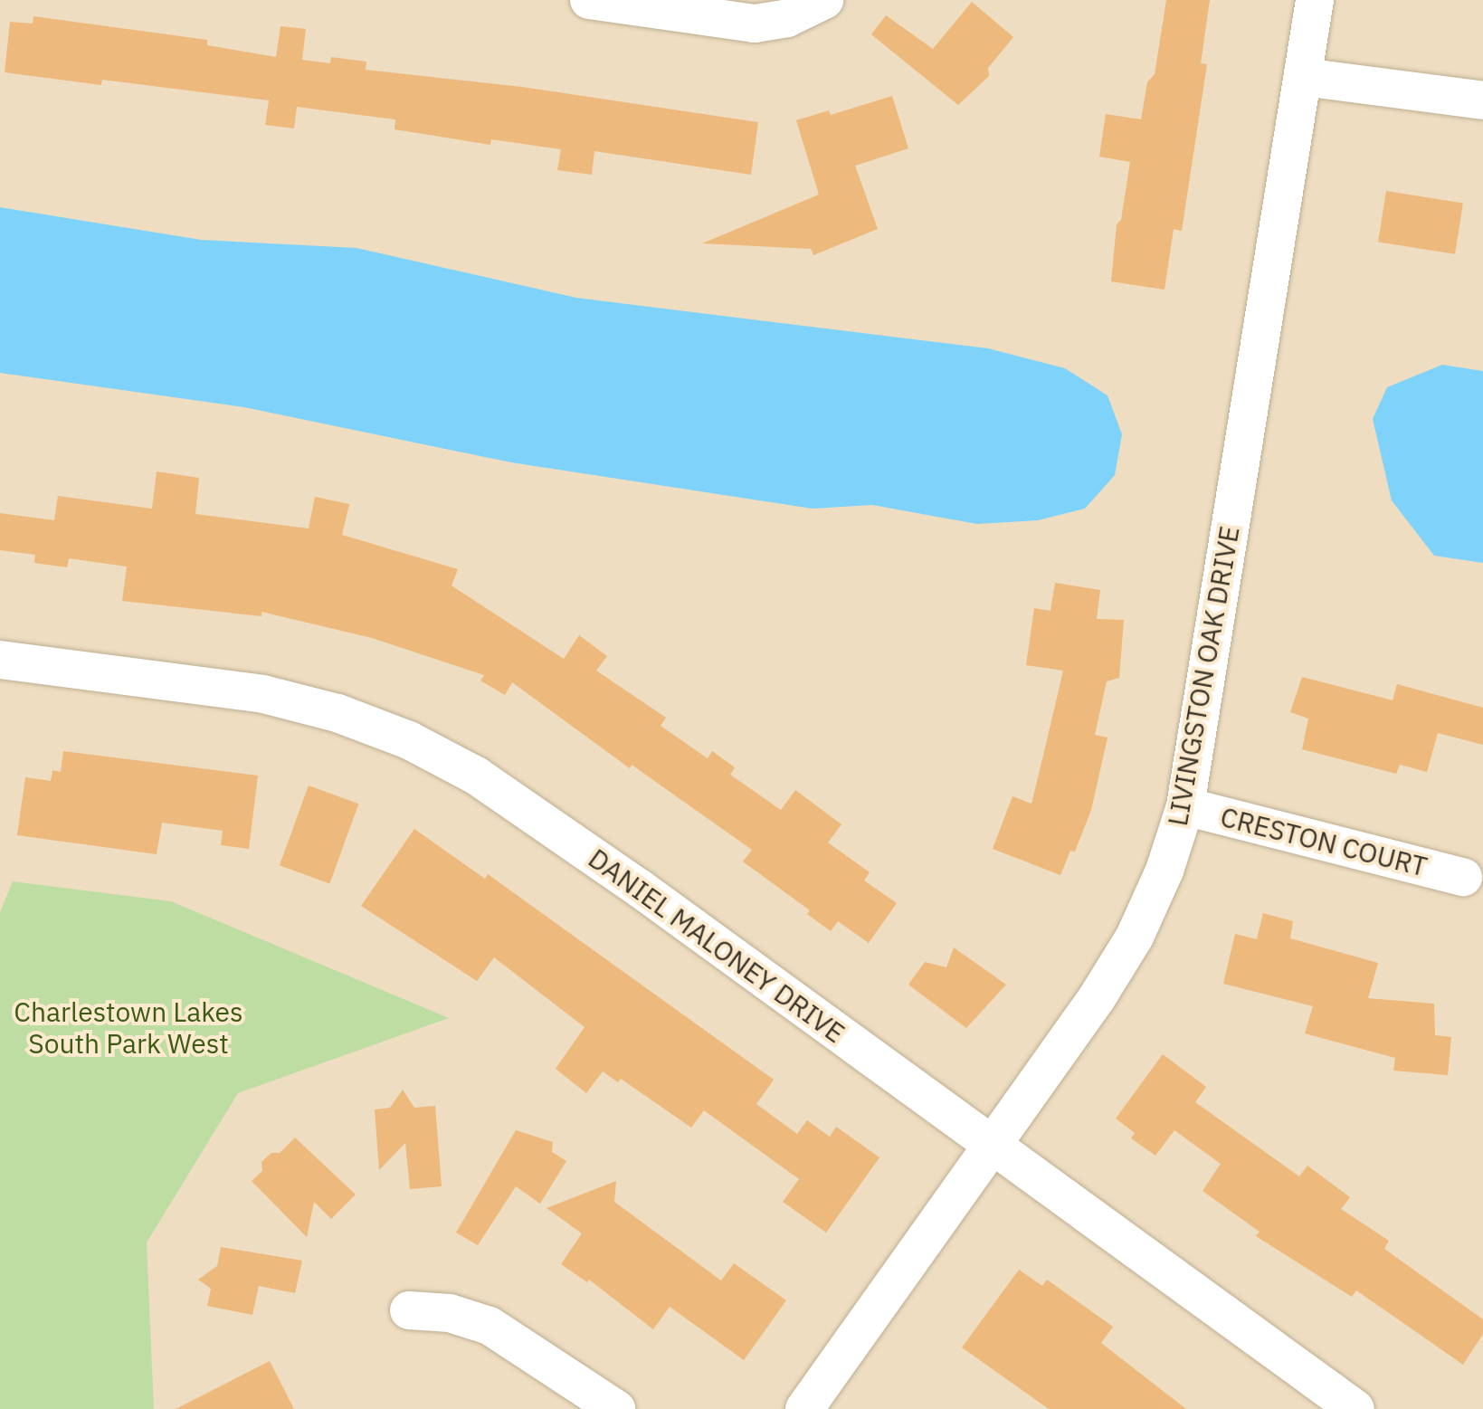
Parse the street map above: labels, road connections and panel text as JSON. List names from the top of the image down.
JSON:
{
  "streets": {
    "street": ["LIVINGSTON OAK DRIVE", "CRESTON COURT", "DANIEL MALONEY DRIVE"]
  },
  "crossings": [
    ["LIVINGSTON OAK DRIVE", "CRESTON COURT"],
    ["LIVINGSTON OAK DRIVE", "DANIEL MALONEY DRIVE"]
  ],
  "parks": ["Charlestown Lakes South Park West"]
}
